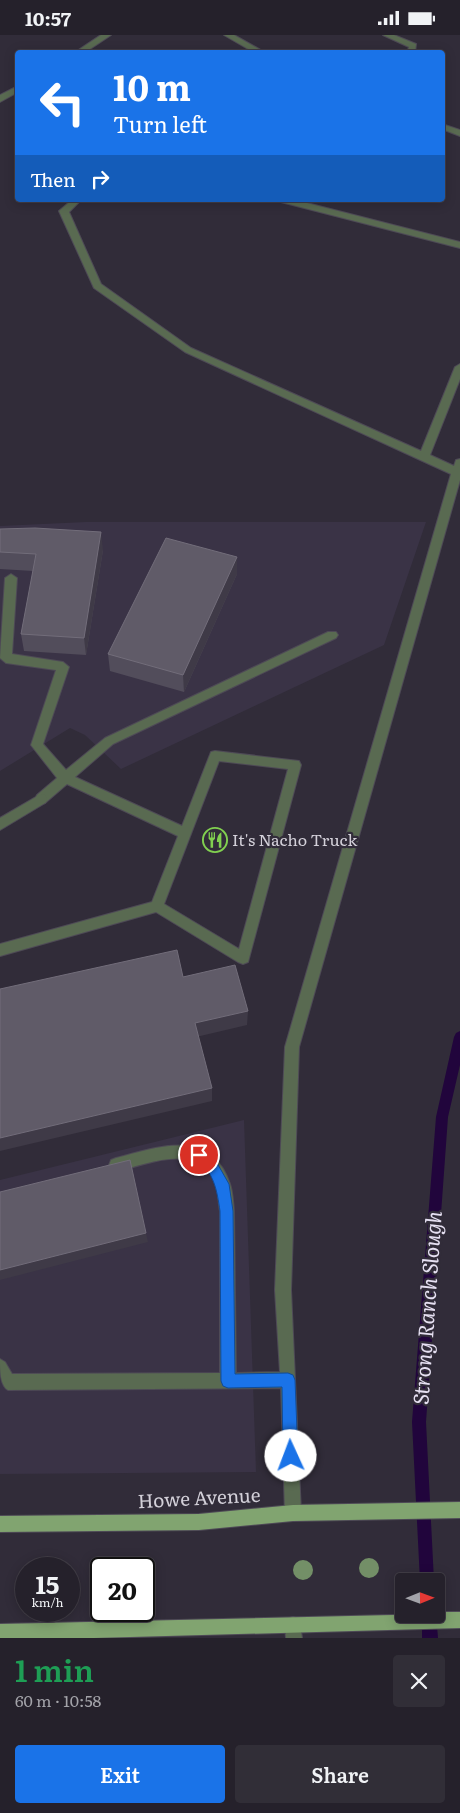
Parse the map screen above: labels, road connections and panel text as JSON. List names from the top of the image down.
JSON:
{
  "streets": {
    "main road": ["Howe Avenue"]
  },
  "water": ["Strong Ranch Slough"],
  "places": {
    "restaurant": ["It's Nacho Truck"]
  },
  "north": "right",
  "page": {
    "status": "10:57",
    "turn": ["10 m", "Turn left"],
    "then": "Then",
    "speed": "15 km/h",
    "limit": "20",
    "heading": ["1 min", "60 m · 10:58"],
    "buttons": ["Exit", "Share"]
  }
}
